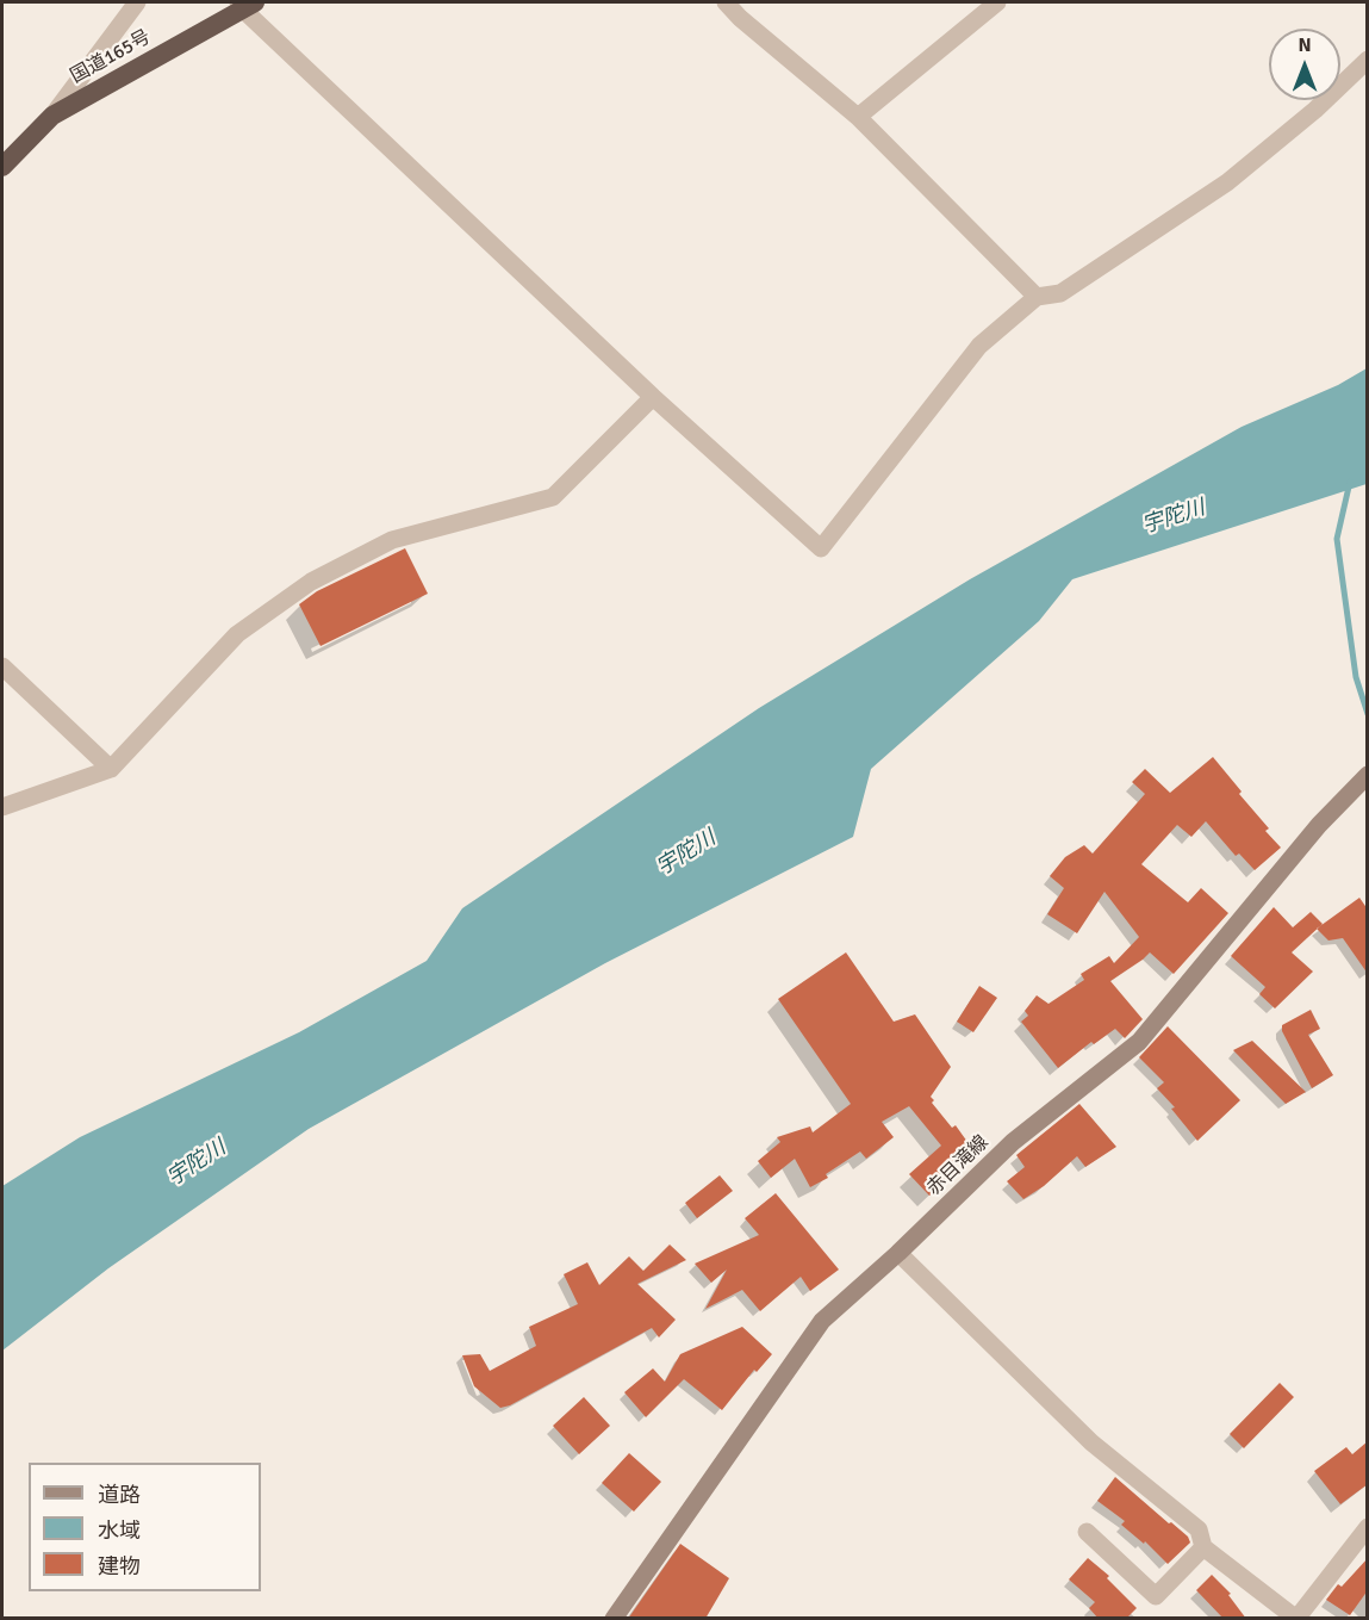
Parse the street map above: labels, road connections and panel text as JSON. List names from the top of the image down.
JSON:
{
  "streets": {
    "highway": ["国道165号"],
    "main road": ["赤目滝線"]
  },
  "water": ["宇陀川"],
  "legend": ["道路", "水域", "建物"],
  "north": "top"
}
